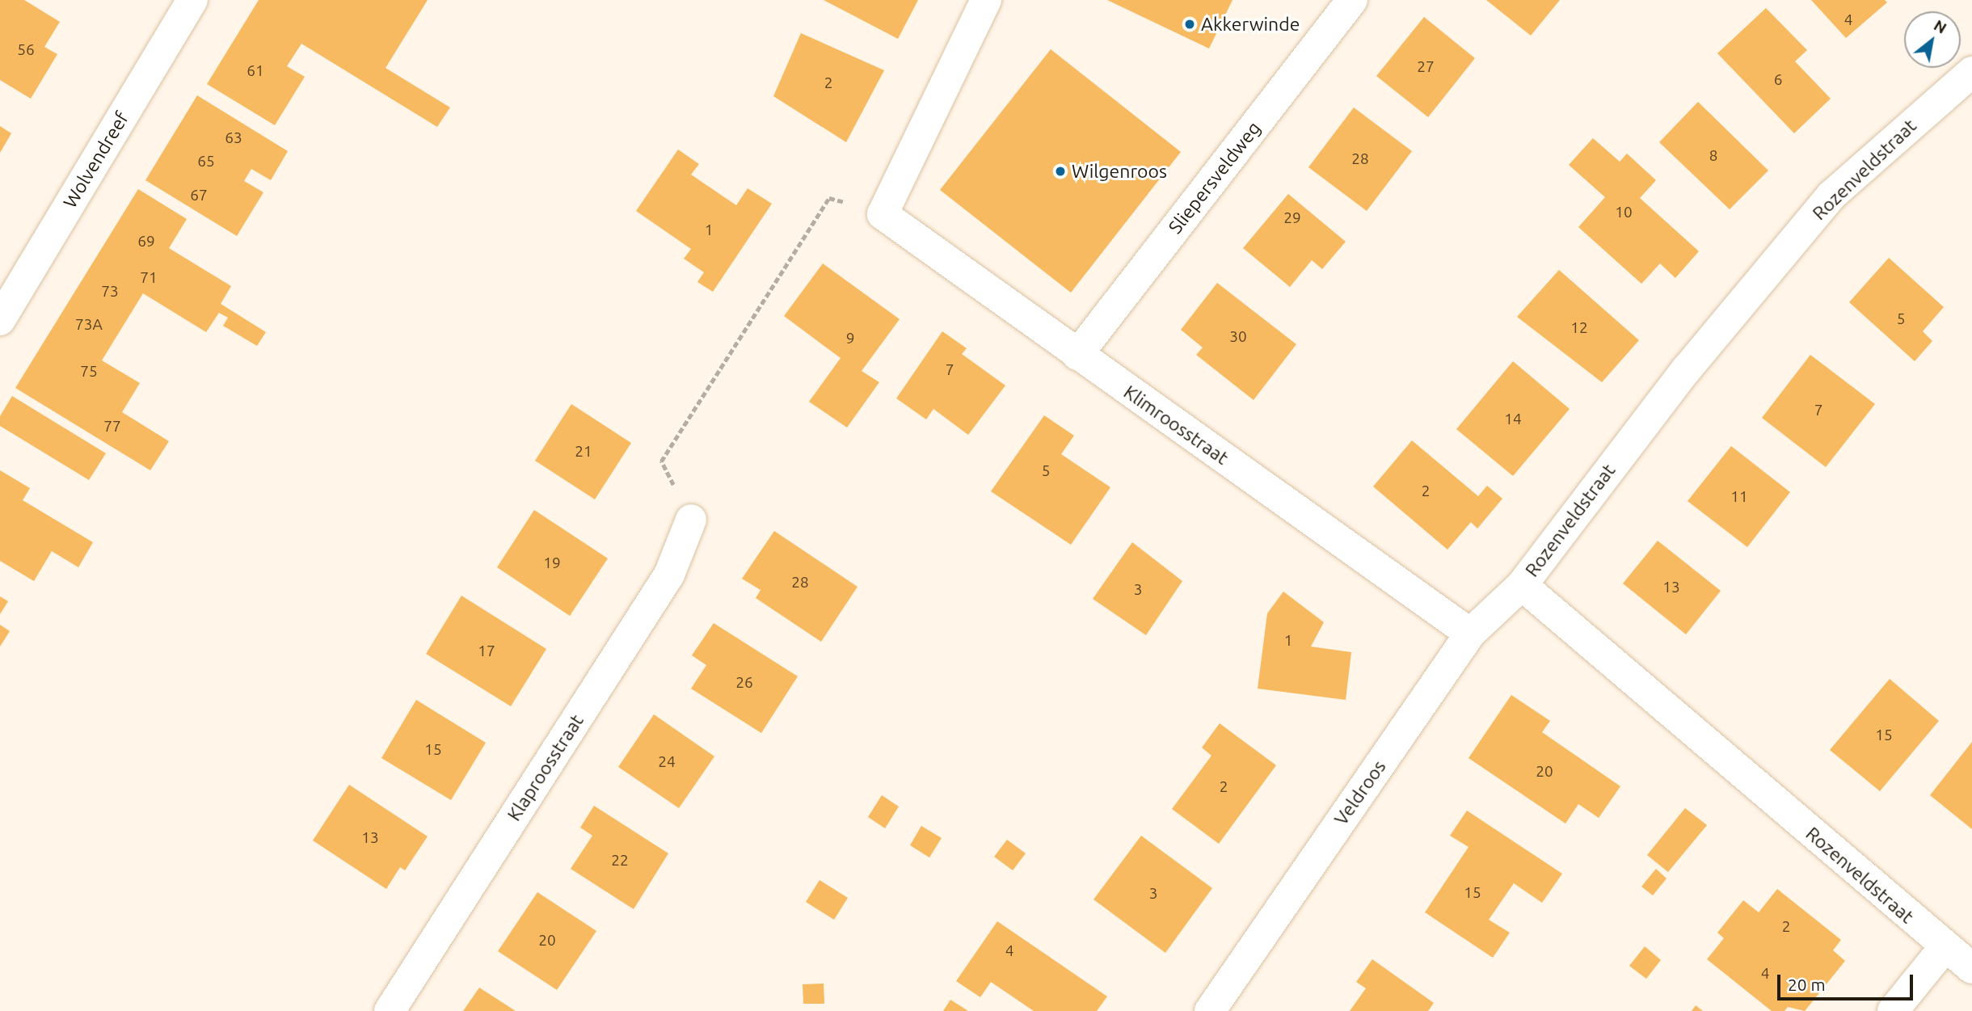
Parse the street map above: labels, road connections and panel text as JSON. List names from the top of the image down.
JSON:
{
  "streets": {
    "street": [
      "Wolvendreef",
      "Rozenveldstraat",
      "Sliepersveldweg",
      "Klimroosstraat",
      "Klaproosstraat",
      "Veldroos"
    ]
  },
  "crossings": [
    ["Rozenveldstraat", "Veldroos"],
    ["Sliepersveldweg", "Klimroosstraat"],
    ["Klimroosstraat", "Veldroos"]
  ],
  "places": ["Akkerwinde", "Wilgenroos"],
  "house_numbers": [
    "4",
    "56",
    "27",
    "61",
    "6",
    "2",
    "63",
    "8",
    "28",
    "65",
    "67",
    "10",
    "29",
    "1",
    "69",
    "71",
    "73",
    "5",
    "73A",
    "12",
    "30",
    "9",
    "7",
    "75",
    "7",
    "14",
    "77",
    "21",
    "5",
    "2",
    "11",
    "19",
    "28",
    "13",
    "3",
    "1",
    "17",
    "26",
    "15",
    "15",
    "24",
    "20",
    "2",
    "13",
    "22",
    "15",
    "3",
    "2",
    "20",
    "4",
    "4"
  ],
  "scale_bar": "20 m",
  "north": "top right"
}
